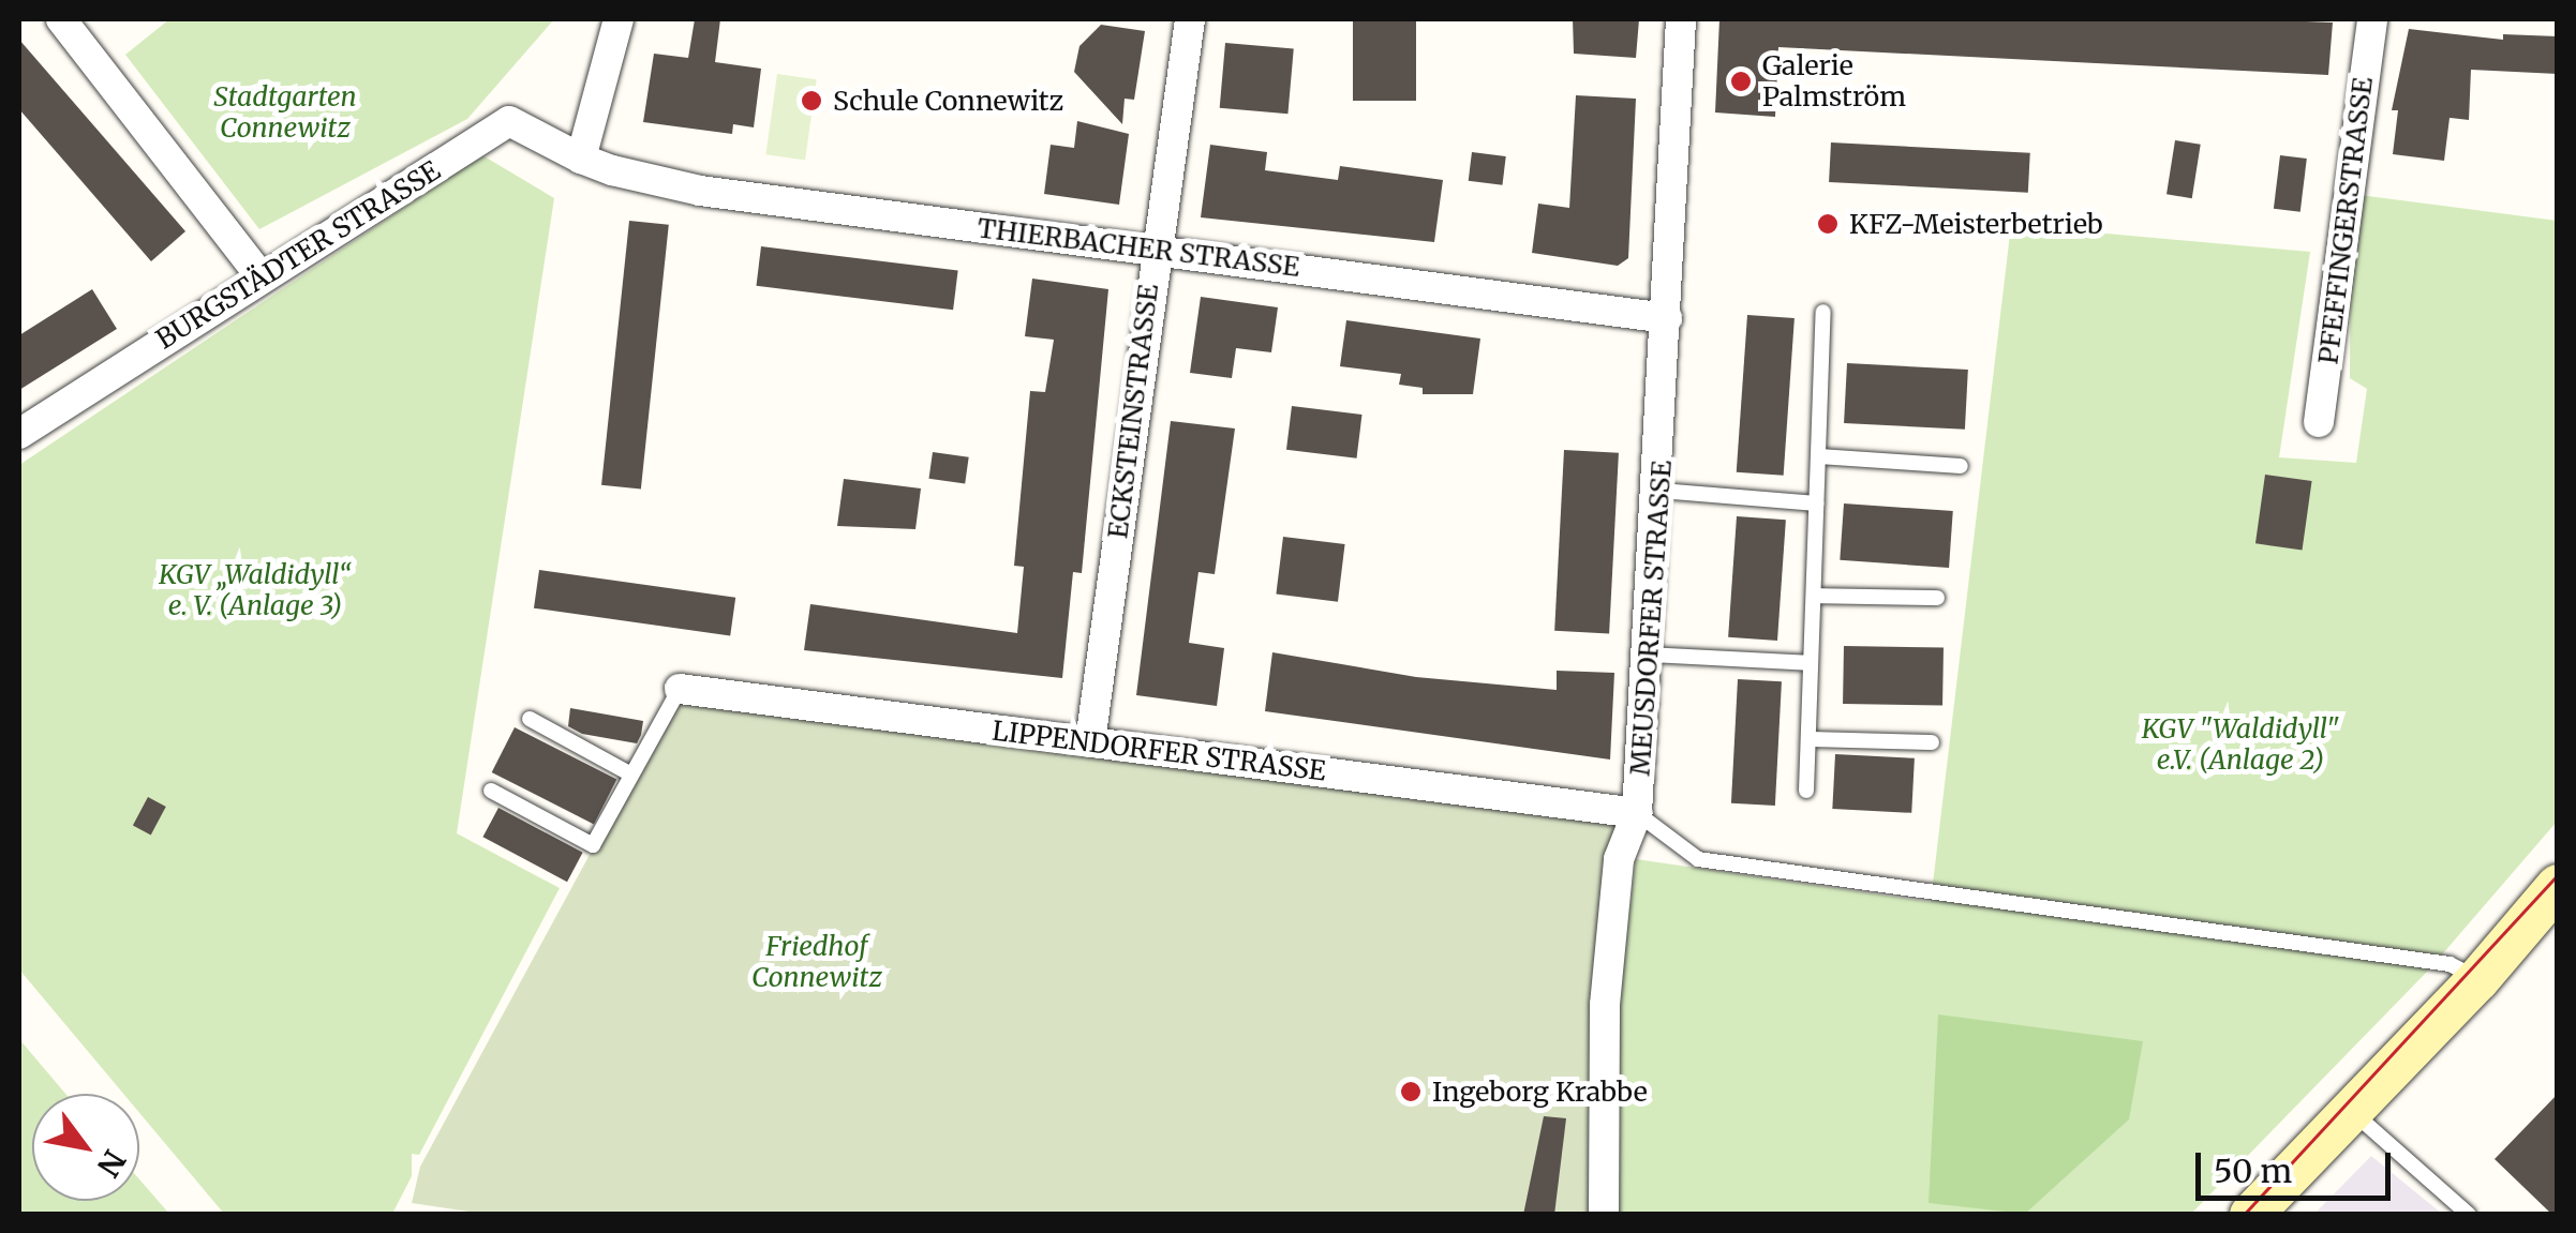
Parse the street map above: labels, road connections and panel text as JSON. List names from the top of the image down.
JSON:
{
  "streets": {
    "street": [
      "PFEFFINGERSTRASSE",
      "THIERBACHER STRASSE",
      "BURGSTÄDTER STRASSE",
      "ECKSTEINSTRASSE",
      "MEUSDORFER STRASSE",
      "LIPPENDORFER STRASSE"
    ]
  },
  "crossings": [
    ["THIERBACHER STRASSE", "BURGSTÄDTER STRASSE"],
    ["THIERBACHER STRASSE", "ECKSTEINSTRASSE"],
    ["THIERBACHER STRASSE", "MEUSDORFER STRASSE"],
    ["ECKSTEINSTRASSE", "LIPPENDORFER STRASSE"],
    ["MEUSDORFER STRASSE", "LIPPENDORFER STRASSE"]
  ],
  "parks": [
    "Stadtgarten Connewitz",
    "KGV „Waldidyll“ e. V. (Anlage 3)",
    "KGV \"Waldidyll\" e.V. (Anlage 2)",
    "Friedhof Connewitz"
  ],
  "places": [
    "Galerie Palmström",
    "Schule Connewitz",
    "KFZ-Meisterbetrieb",
    "Ingeborg Krabbe"
  ],
  "scale_bar": "50 m",
  "north": "bottom right"
}
